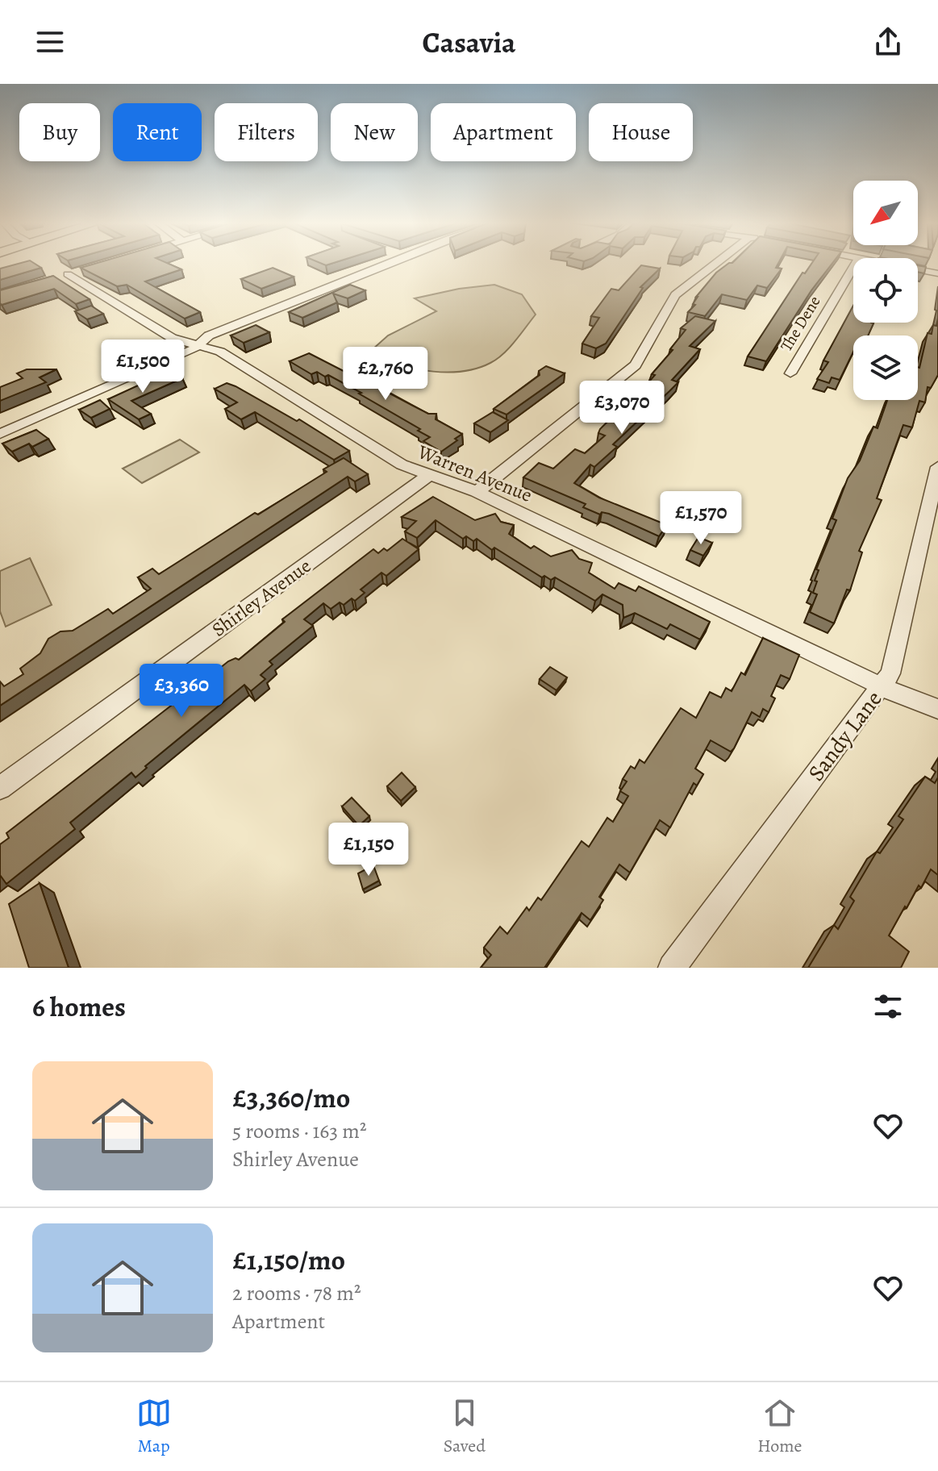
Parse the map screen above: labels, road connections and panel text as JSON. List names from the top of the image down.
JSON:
{
  "streets": {
    "street": [
      "The Dene",
      "Warren Avenue",
      "Shirley Avenue",
      "Sandy Lane"
    ]
  },
  "crossings": [
    ["Warren Avenue", "Shirley Avenue"],
    ["Warren Avenue", "Sandy Lane"]
  ],
  "north": "bottom left",
  "page": {
    "header": "Casavia",
    "chip": [
      "Buy",
      "Rent",
      "Filters",
      "New",
      "Apartment",
      "House"
    ],
    "price": [
      "£1,500",
      "£2,760",
      "£3,070",
      "£1,570",
      "£3,360",
      "£1,150"
    ],
    "heading": "6 homes",
    "list": [
      {
        "name": "£3,360/mo",
        "note": "5 rooms · 163 m² · Shirley Avenue"
      },
      {
        "name": "£1,150/mo",
        "note": "2 rooms · 78 m² · Apartment"
      }
    ],
    "tabs": ["Map", "Saved", "Home"]
  }
}
